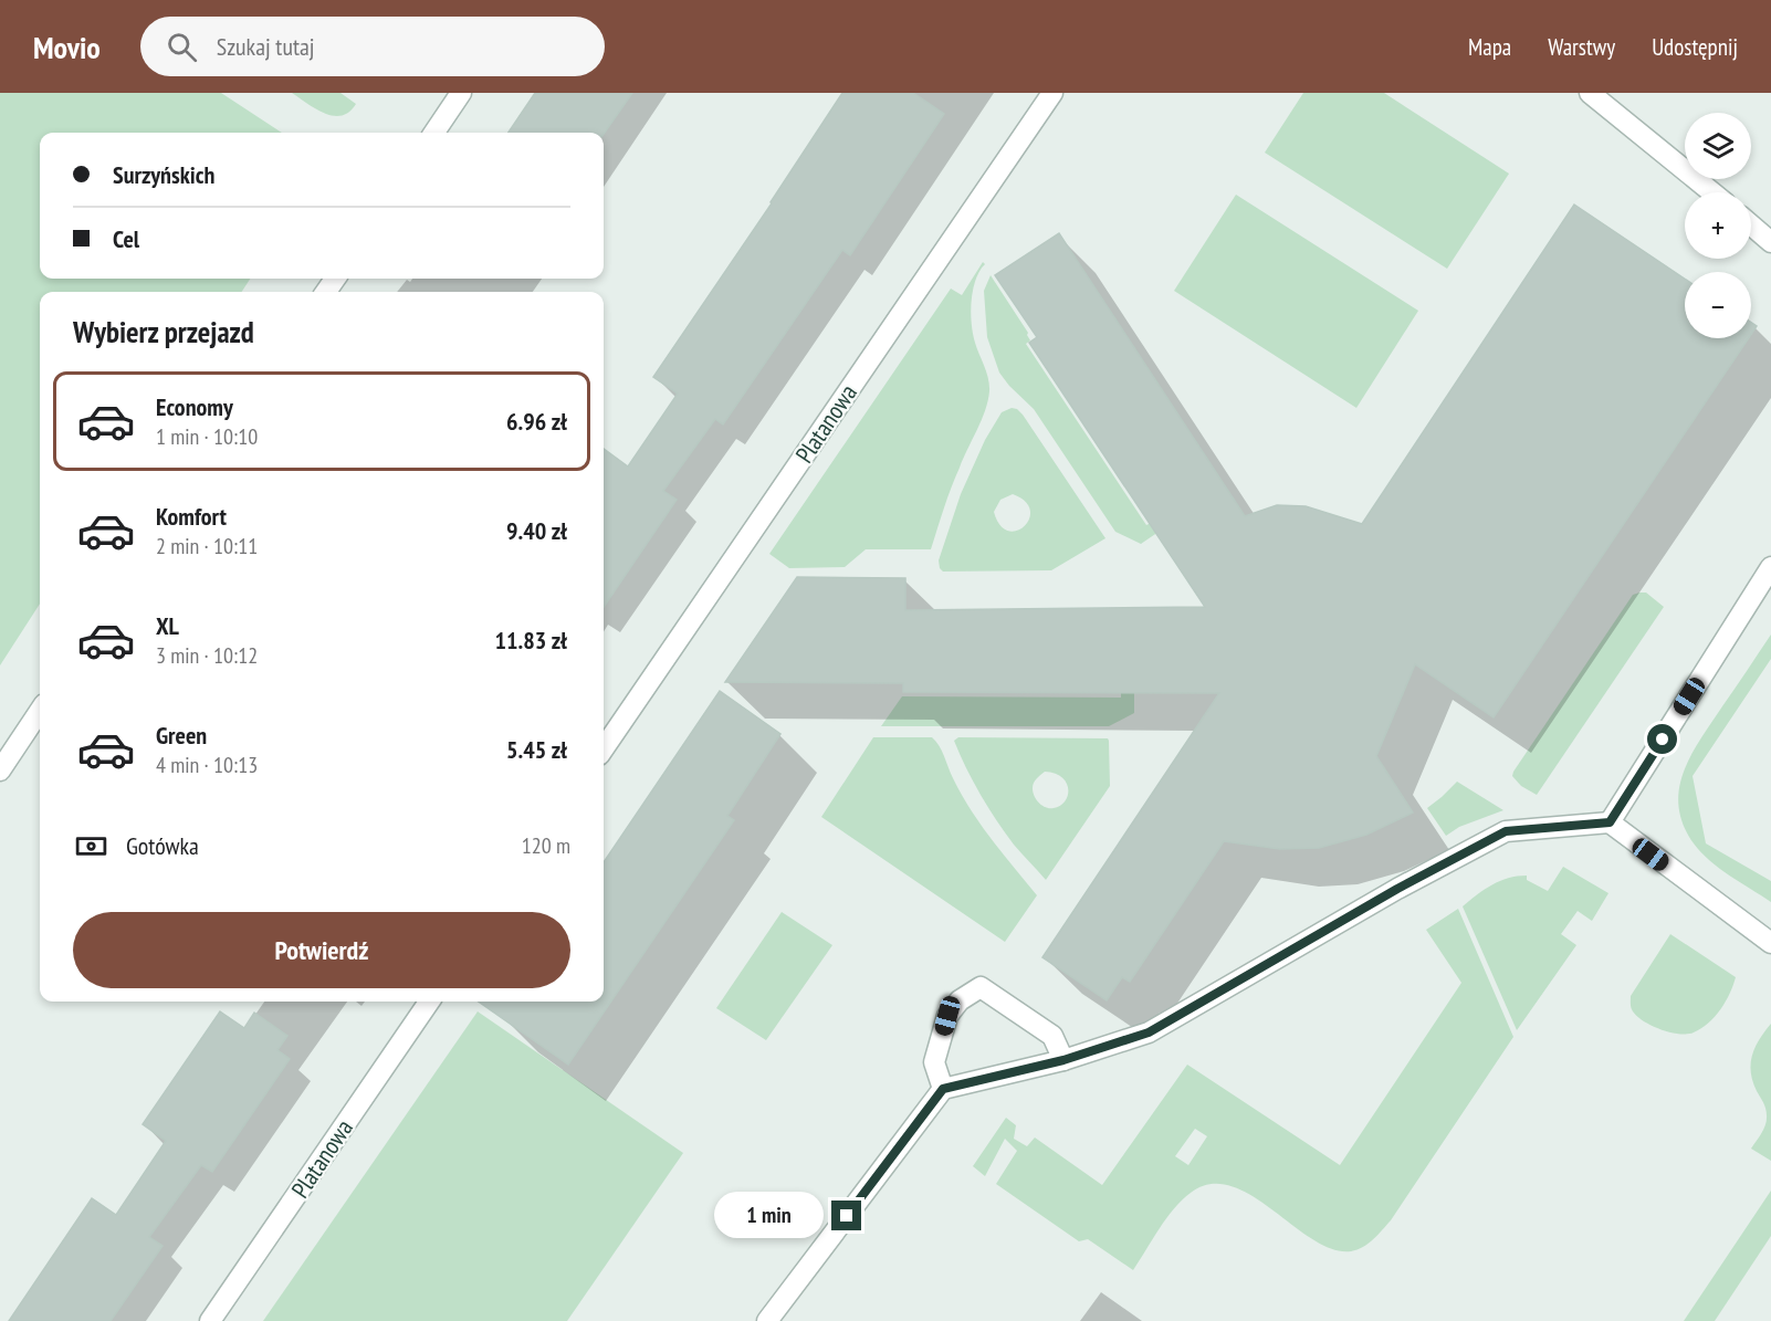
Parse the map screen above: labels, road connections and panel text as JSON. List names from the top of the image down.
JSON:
{
  "streets": {
    "street": ["Platanowa"]
  },
  "page": {
    "header": "Movio",
    "search": "Szukaj tutaj",
    "nav": ["Mapa", "Warstwy", "Udostępnij"],
    "map_buttons": ["+", "−"],
    "banner": ["Surzyńskich", "Cel"],
    "heading": "Wybierz przejazd",
    "list": [
      {
        "name": "Economy",
        "note": "1 min · 10:10",
        "value": "6.96 zł"
      },
      {
        "name": "Komfort",
        "note": "2 min · 10:11",
        "value": "9.40 zł"
      },
      {
        "name": "XL",
        "note": "3 min · 10:12",
        "value": "11.83 zł"
      },
      {
        "name": "Green",
        "note": "4 min · 10:13",
        "value": "5.45 zł"
      }
    ],
    "pay": ["Gotówka", "120 m"],
    "buttons": "Potwierdź",
    "bubble": "1 min"
  }
}
